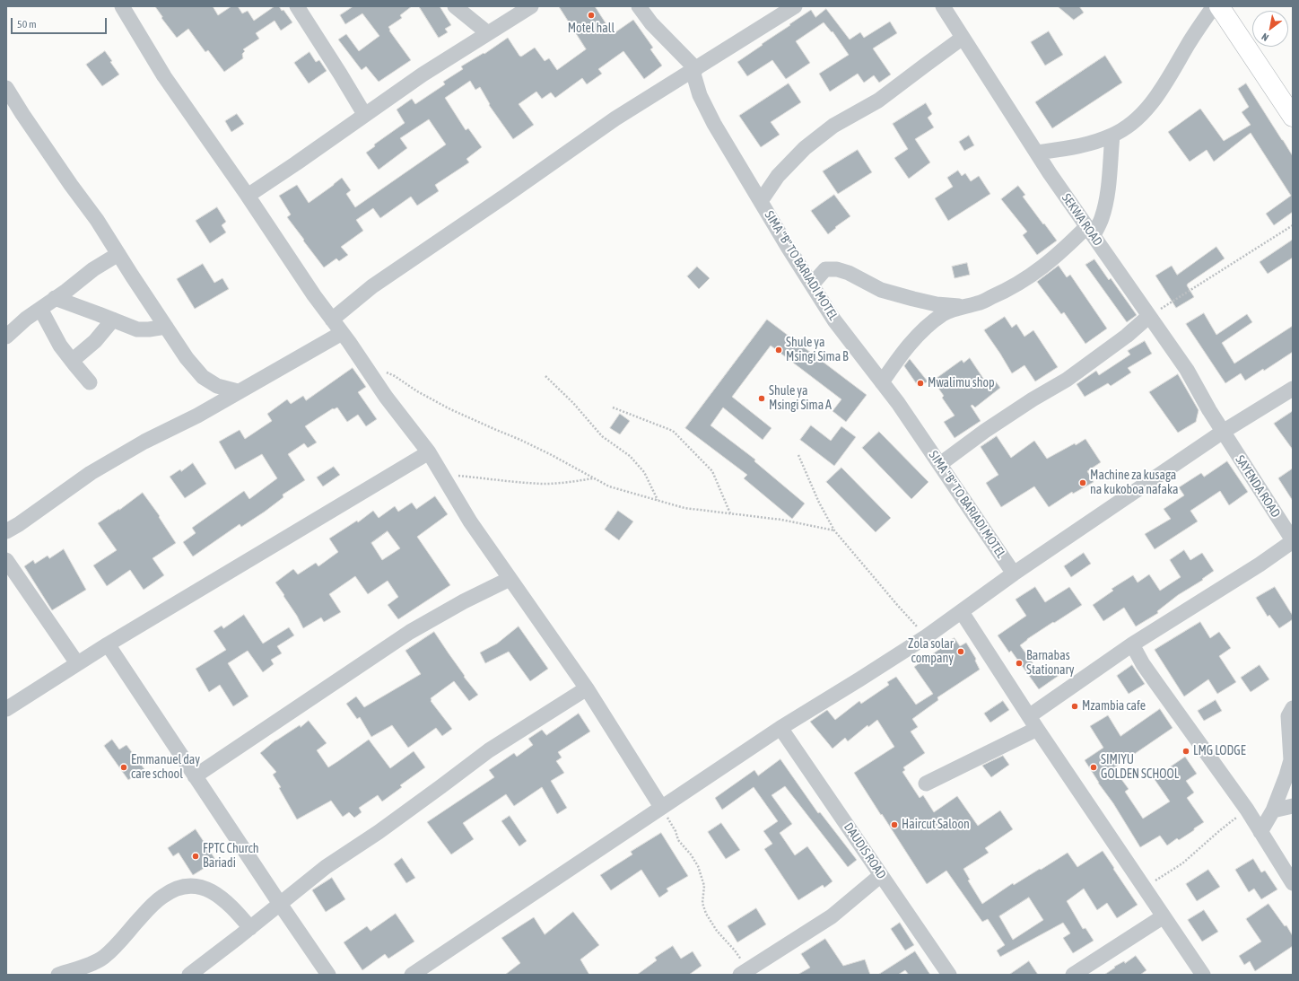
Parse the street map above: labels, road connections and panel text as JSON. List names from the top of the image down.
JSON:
{
  "streets": {
    "street": [
      "SEKWA ROAD",
      "SIMA \"B\" TO BARIADI MOTEL",
      "SAYENDA ROAD",
      "DAUDIS ROAD"
    ]
  },
  "crossings": [
    ["SEKWA ROAD", "SAYENDA ROAD"]
  ],
  "places": [
    "Motel hall",
    "Shule ya Msingi Sima B",
    "Mwalimu shop",
    "Shule ya Msingi Sima A",
    "Machine za kusaga na kukoboa nafaka",
    "Zola solar company",
    "Barnabas Stationary",
    "Mzambia cafe",
    "LMG LODGE",
    "Emmanuel day care school",
    "SIMIYU GOLDEN SCHOOL",
    "Haircut Saloon",
    "FPTC Church Bariadi"
  ],
  "scale_bar": "50 m",
  "north": "bottom left"
}
